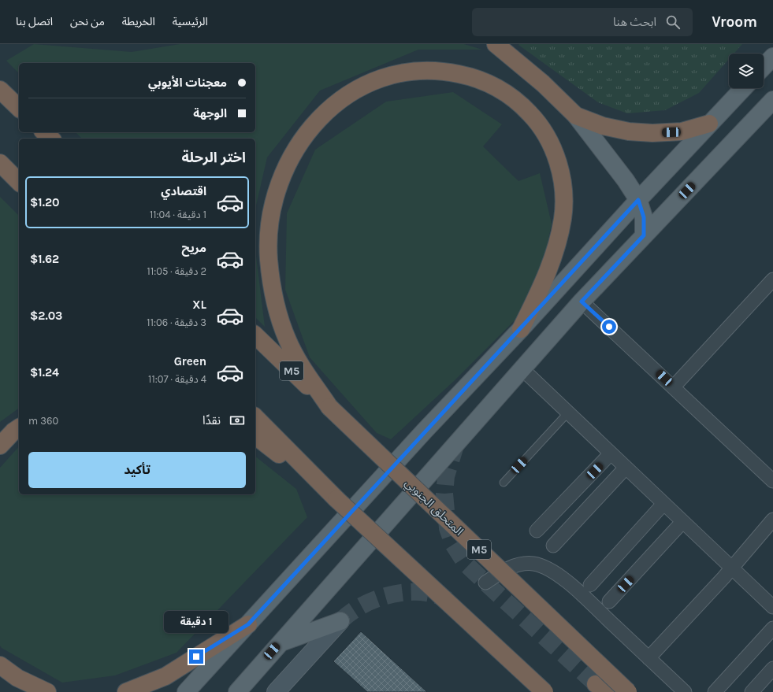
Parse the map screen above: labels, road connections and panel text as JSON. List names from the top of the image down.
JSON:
{
  "streets": {
    "highway": ["M5", "المتحلق الجنوبي"]
  },
  "page": {
    "header": "Vroom",
    "search": "ابحث هنا",
    "nav": [
      "الرئيسية",
      "الخريطة",
      "من نحن",
      "اتصل بنا"
    ],
    "banner": ["معجنات الأيوبي", "الوجهة"],
    "heading": "اختر الرحلة",
    "list": [
      {
        "name": "اقتصادي",
        "note": "1 دقيقة · 11:04",
        "value": "$1.20"
      },
      {
        "name": "مريح",
        "note": "2 دقيقة · 11:05",
        "value": "$1.62"
      },
      {
        "name": "XL",
        "note": "3 دقيقة · 11:06",
        "value": "$2.03"
      },
      {
        "name": "Green",
        "note": "4 دقيقة · 11:07",
        "value": "$1.24"
      }
    ],
    "pay": ["نقدًا", "360 m"],
    "buttons": "تأكيد",
    "bubble": "1 دقيقة"
  }
}
